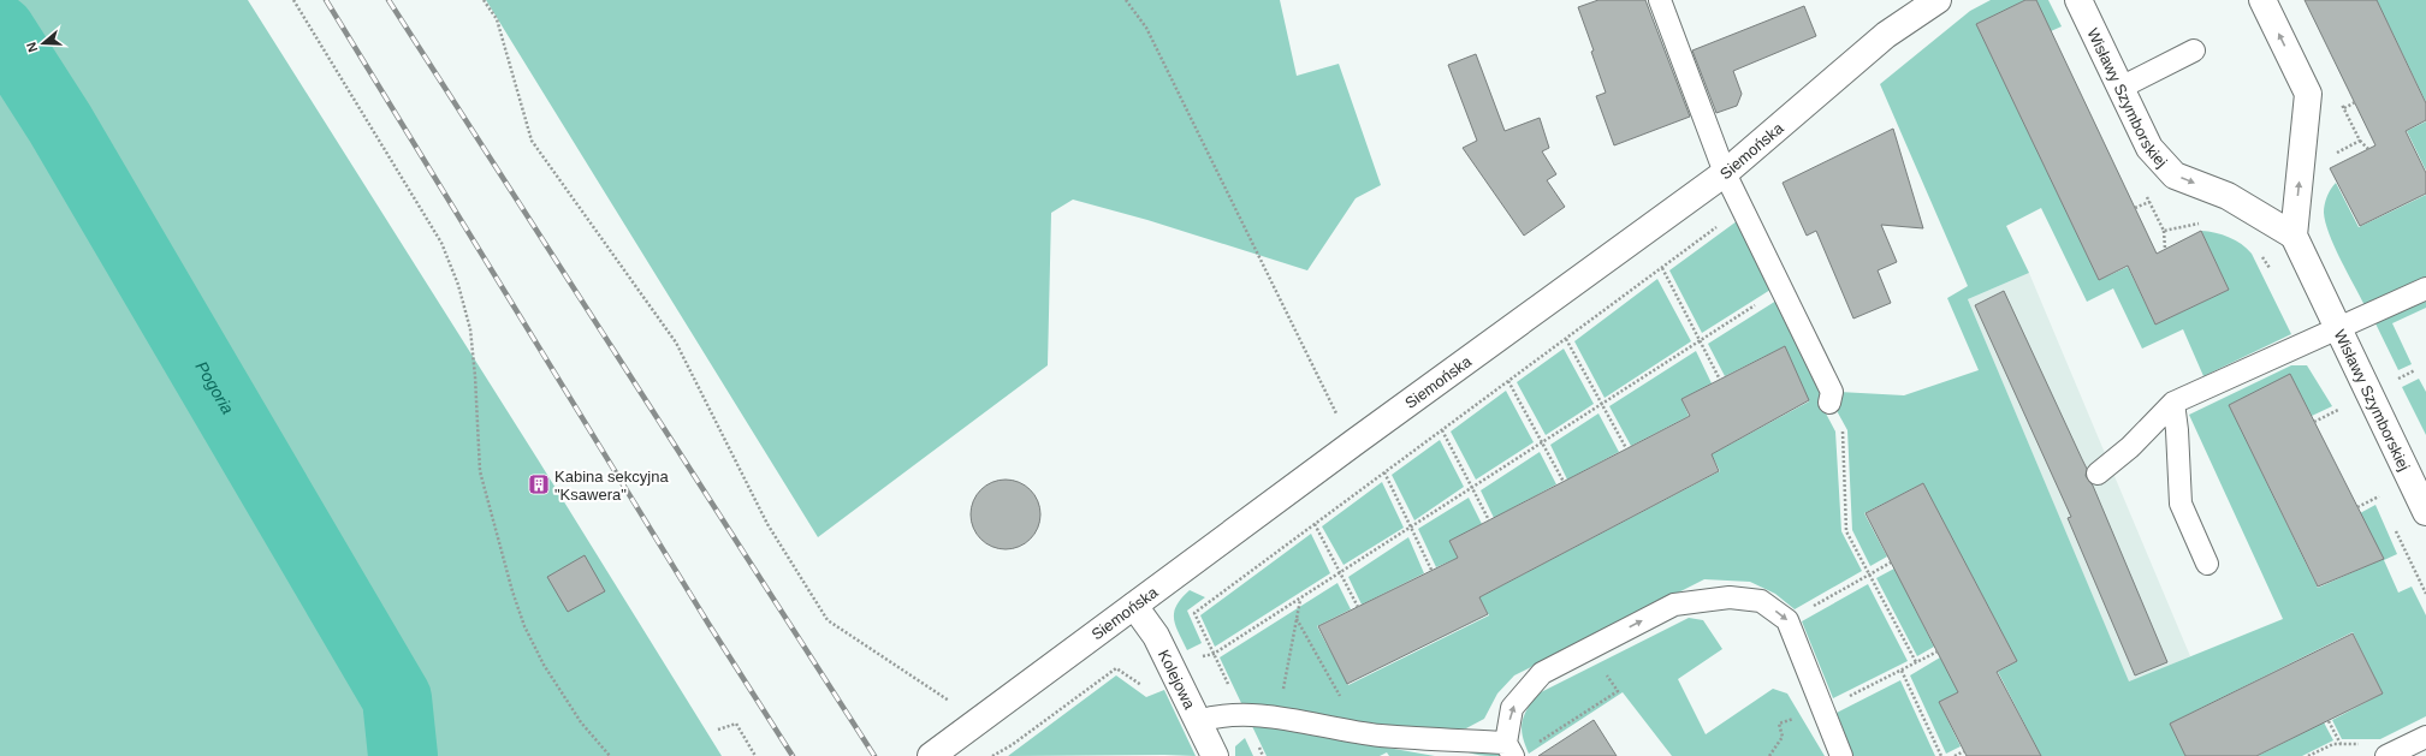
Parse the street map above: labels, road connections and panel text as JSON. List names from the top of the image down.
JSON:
{
  "streets": {
    "street": ["Wisławy Szymborskiej", "Siemońska", "Kolejowa"]
  },
  "crossings": [
    ["Siemońska", "Kolejowa"]
  ],
  "one_way": ["Wisławy Szymborskiej"],
  "water": ["Pogoria"],
  "places": {
    "building": ["Kabina sekcyjna \"Ksawera\""]
  },
  "north": "left"
}
